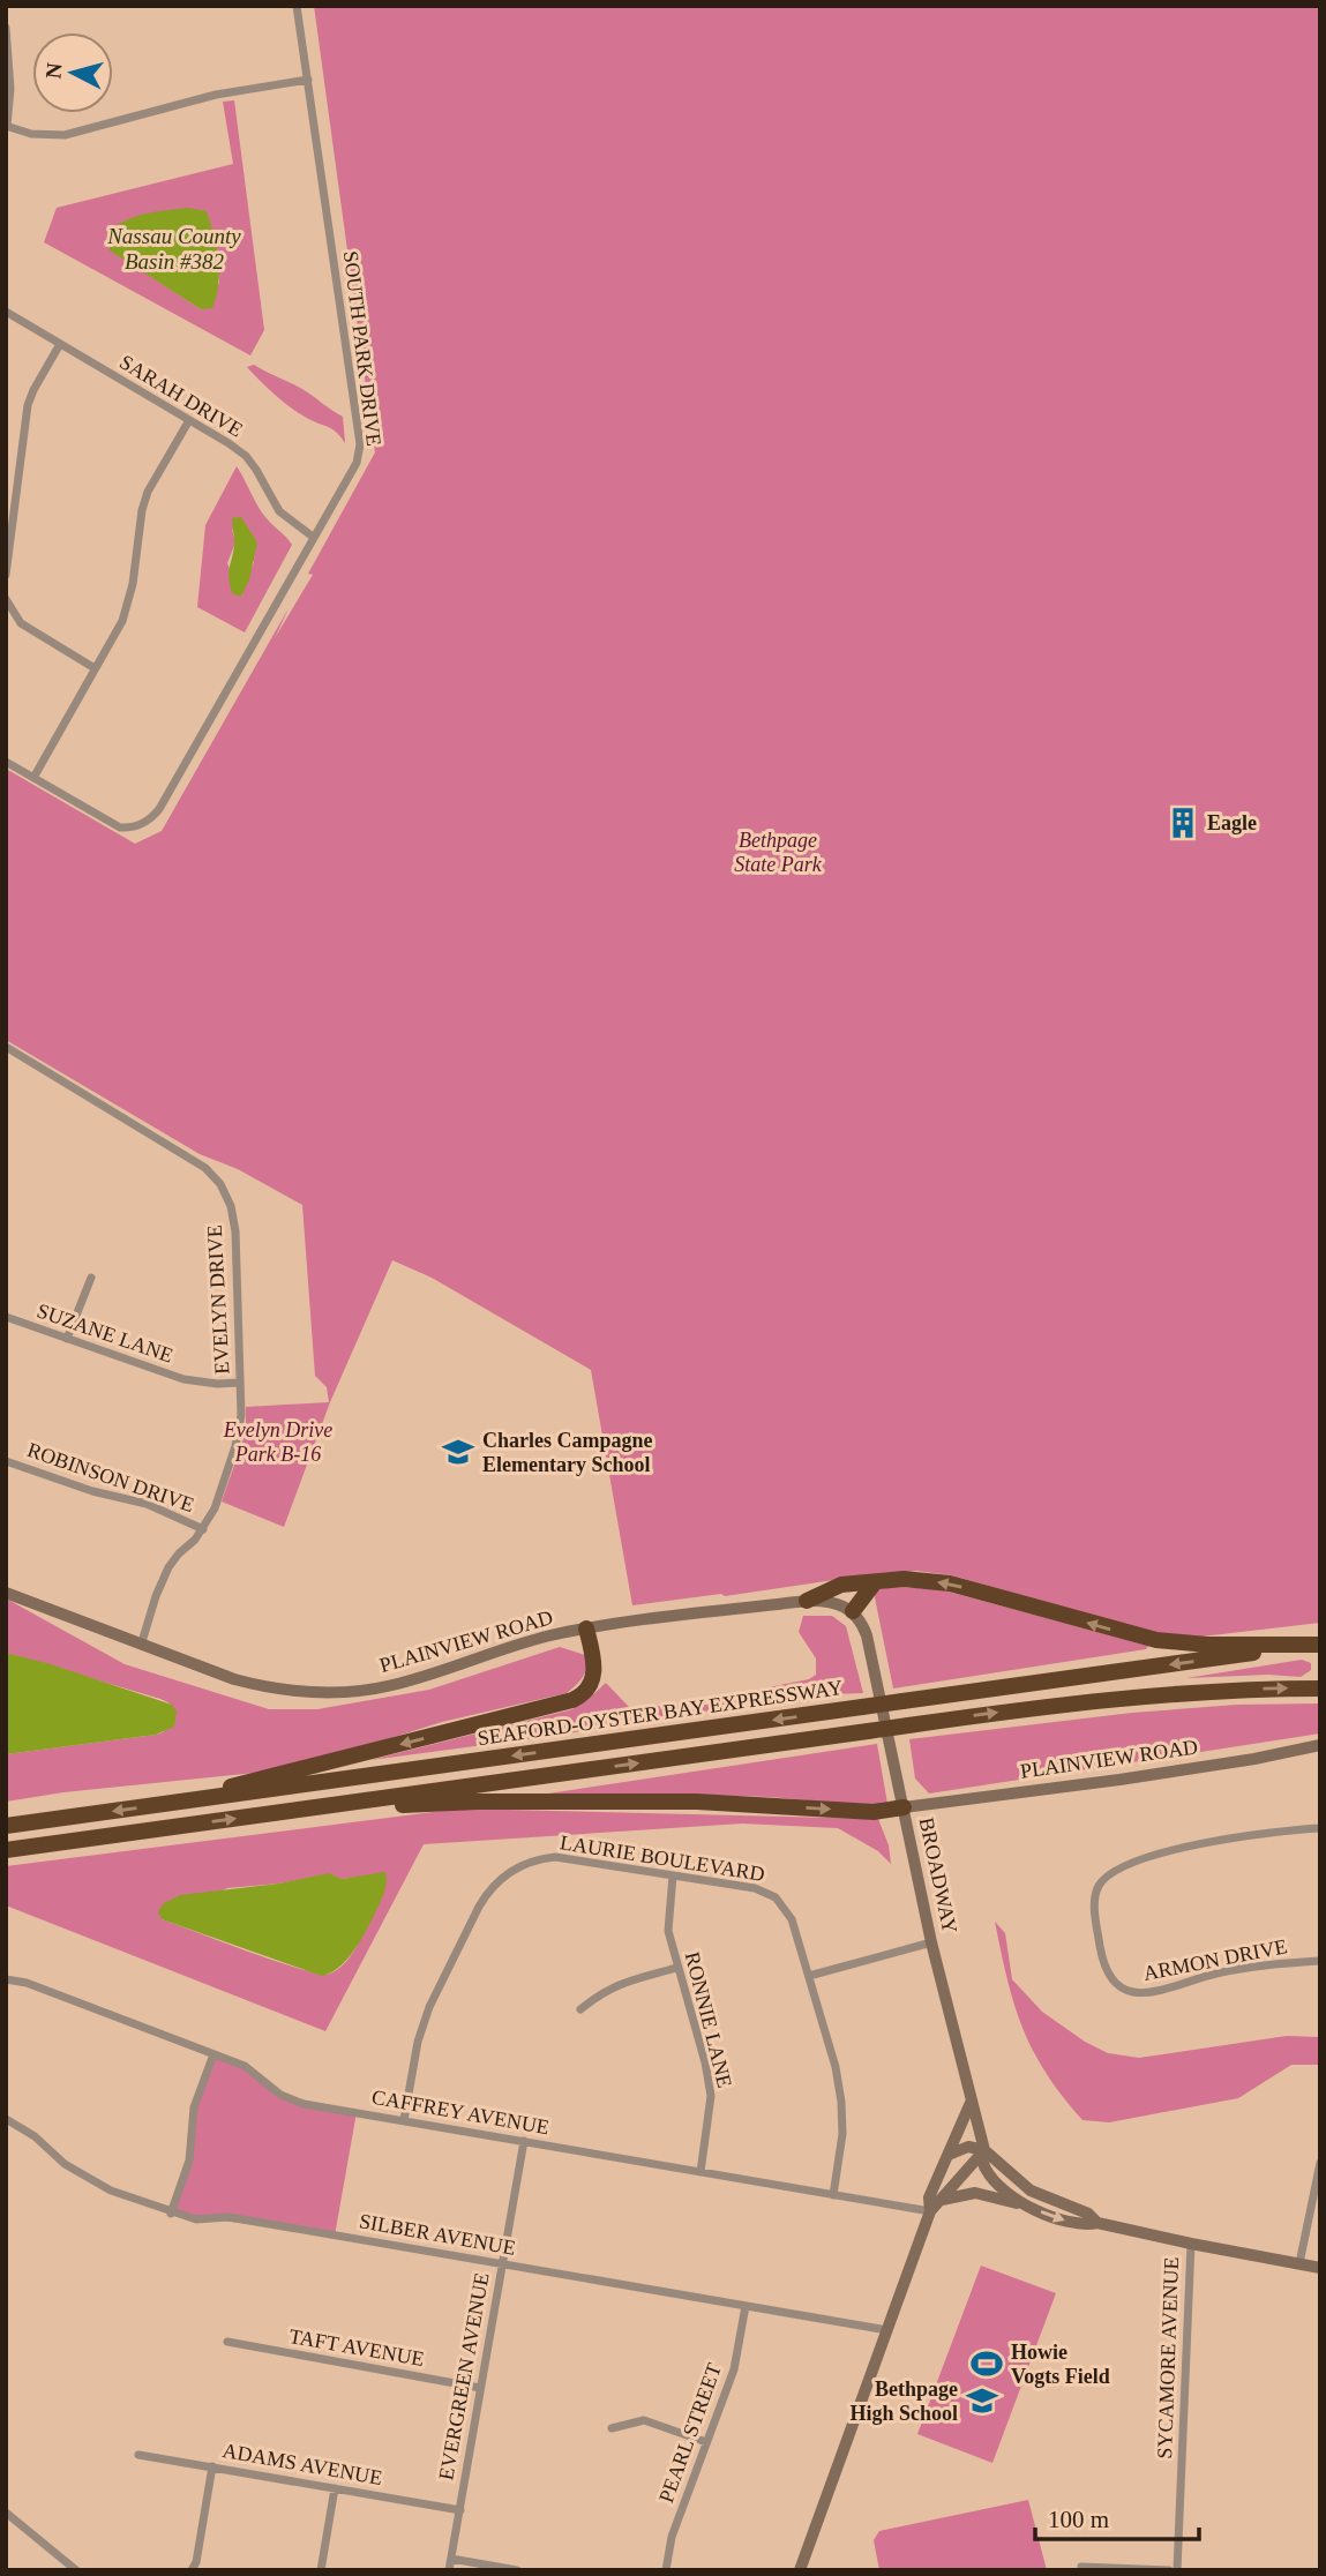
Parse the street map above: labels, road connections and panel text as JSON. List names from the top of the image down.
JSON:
{
  "streets": {
    "highway": ["SEAFORD-OYSTER BAY EXPRESSWAY"],
    "main road": ["PLAINVIEW ROAD", "BROADWAY"],
    "street": [
      "SOUTH PARK DRIVE",
      "SARAH DRIVE",
      "EVELYN DRIVE",
      "SUZANE LANE",
      "ROBINSON DRIVE",
      "LAURIE BOULEVARD",
      "ARMON DRIVE",
      "RONNIE LANE",
      "CAFFREY AVENUE",
      "SILBER AVENUE",
      "TAFT AVENUE",
      "SYCAMORE AVENUE",
      "EVERGREEN AVENUE",
      "PEARL STREET",
      "ADAMS AVENUE"
    ]
  },
  "crossings": [
    ["SOUTH PARK DRIVE", "SARAH DRIVE"],
    ["EVELYN DRIVE", "SUZANE LANE"],
    ["EVELYN DRIVE", "ROBINSON DRIVE"],
    ["EVELYN DRIVE", "PLAINVIEW ROAD"],
    ["PLAINVIEW ROAD", "BROADWAY"],
    ["LAURIE BOULEVARD", "RONNIE LANE"],
    ["LAURIE BOULEVARD", "CAFFREY AVENUE"],
    ["BROADWAY", "SYCAMORE AVENUE"],
    ["RONNIE LANE", "CAFFREY AVENUE"],
    ["CAFFREY AVENUE", "EVERGREEN AVENUE"],
    ["SILBER AVENUE", "EVERGREEN AVENUE"],
    ["SILBER AVENUE", "PEARL STREET"],
    ["TAFT AVENUE", "EVERGREEN AVENUE"],
    ["EVERGREEN AVENUE", "ADAMS AVENUE"]
  ],
  "water": ["Nassau County Basin #382"],
  "parks": ["Bethpage State Park", "Evelyn Drive Park B-16"],
  "places": {
    "building": ["Eagle"],
    "school or university": ["Charles Campagne Elementary School", "Bethpage High School"],
    "sports": ["Howie Vogts Field"]
  },
  "scale_bar": "100 m",
  "north": "left"
}
